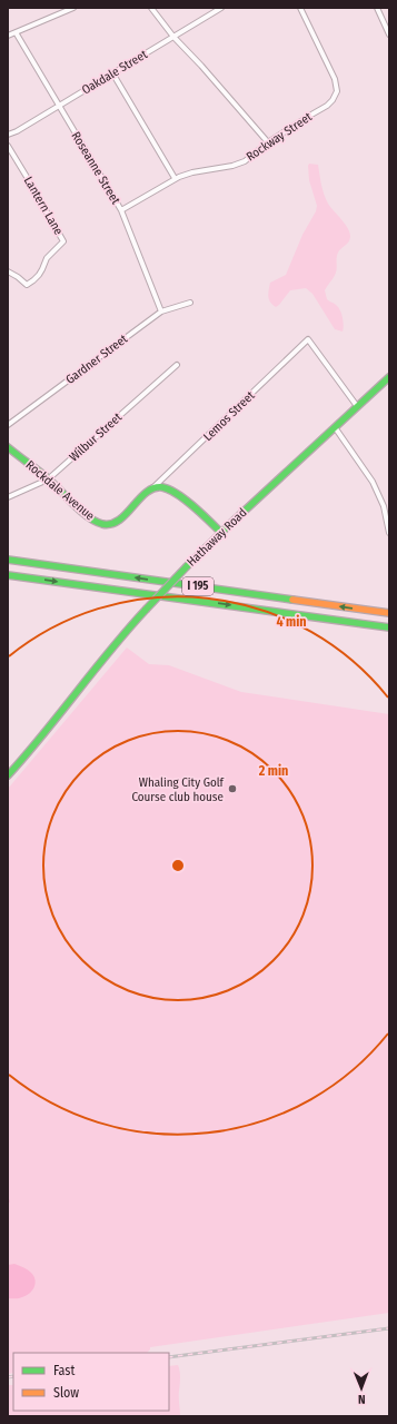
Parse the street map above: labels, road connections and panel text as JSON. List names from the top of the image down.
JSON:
{
  "streets": {
    "main road": ["Rockdale Avenue", "Hathaway Road", "I 195"],
    "street": [
      "Oakdale Street",
      "Rockway Street",
      "Roseanne Street",
      "Lantern Lane",
      "Gardner Street",
      "Lemos Street",
      "Wilbur Street"
    ]
  },
  "crossings": [
    ["Oakdale Street", "Roseanne Street"],
    ["Rockway Street", "Roseanne Street"],
    ["Roseanne Street", "Gardner Street"],
    ["Lemos Street", "Rockdale Avenue"],
    ["Lemos Street", "Hathaway Road"],
    ["Wilbur Street", "Rockdale Avenue"]
  ],
  "places": ["Whaling City Golf Course club house"],
  "legend": ["Fast", "Slow"],
  "north": "bottom",
  "rings": ["4 min", "2 min"]
}
